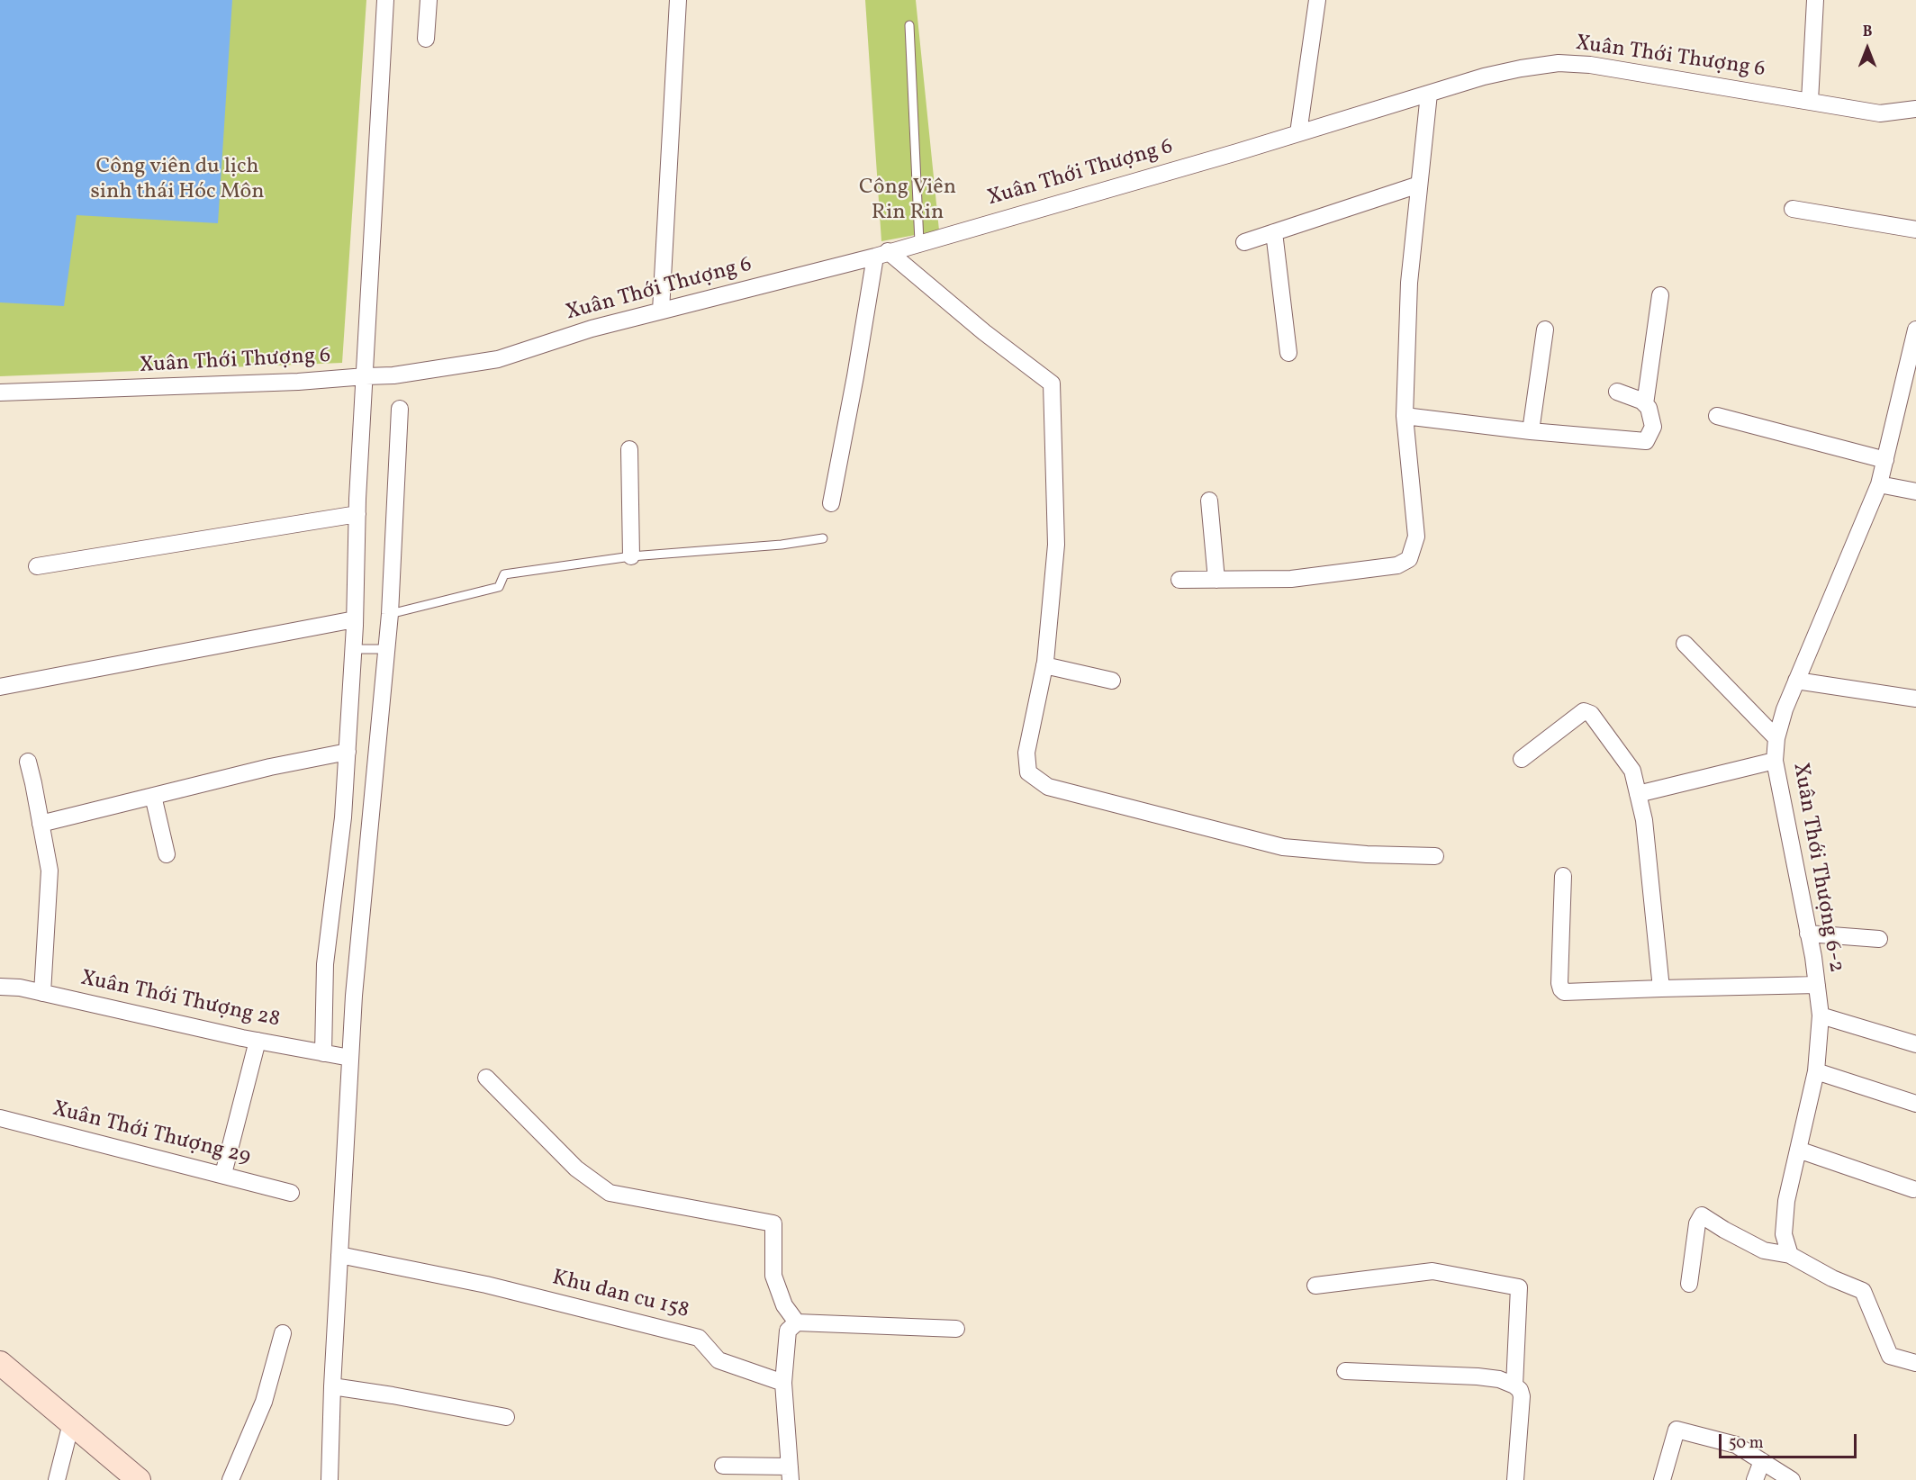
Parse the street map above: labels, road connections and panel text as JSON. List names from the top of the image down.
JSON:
{
  "streets": {
    "street": [
      "Xuân Thới Thượng 6",
      "Xuân Thới Thượng 6-2",
      "Xuân Thới Thượng 28",
      "Xuân Thới Thượng 29",
      "Khu dan cu 158"
    ]
  },
  "parks": ["Công viên du lịch sinh thái Hóc Môn", "Công Viên Rin Rin"],
  "scale_bar": "50 m",
  "north": "top"
}
